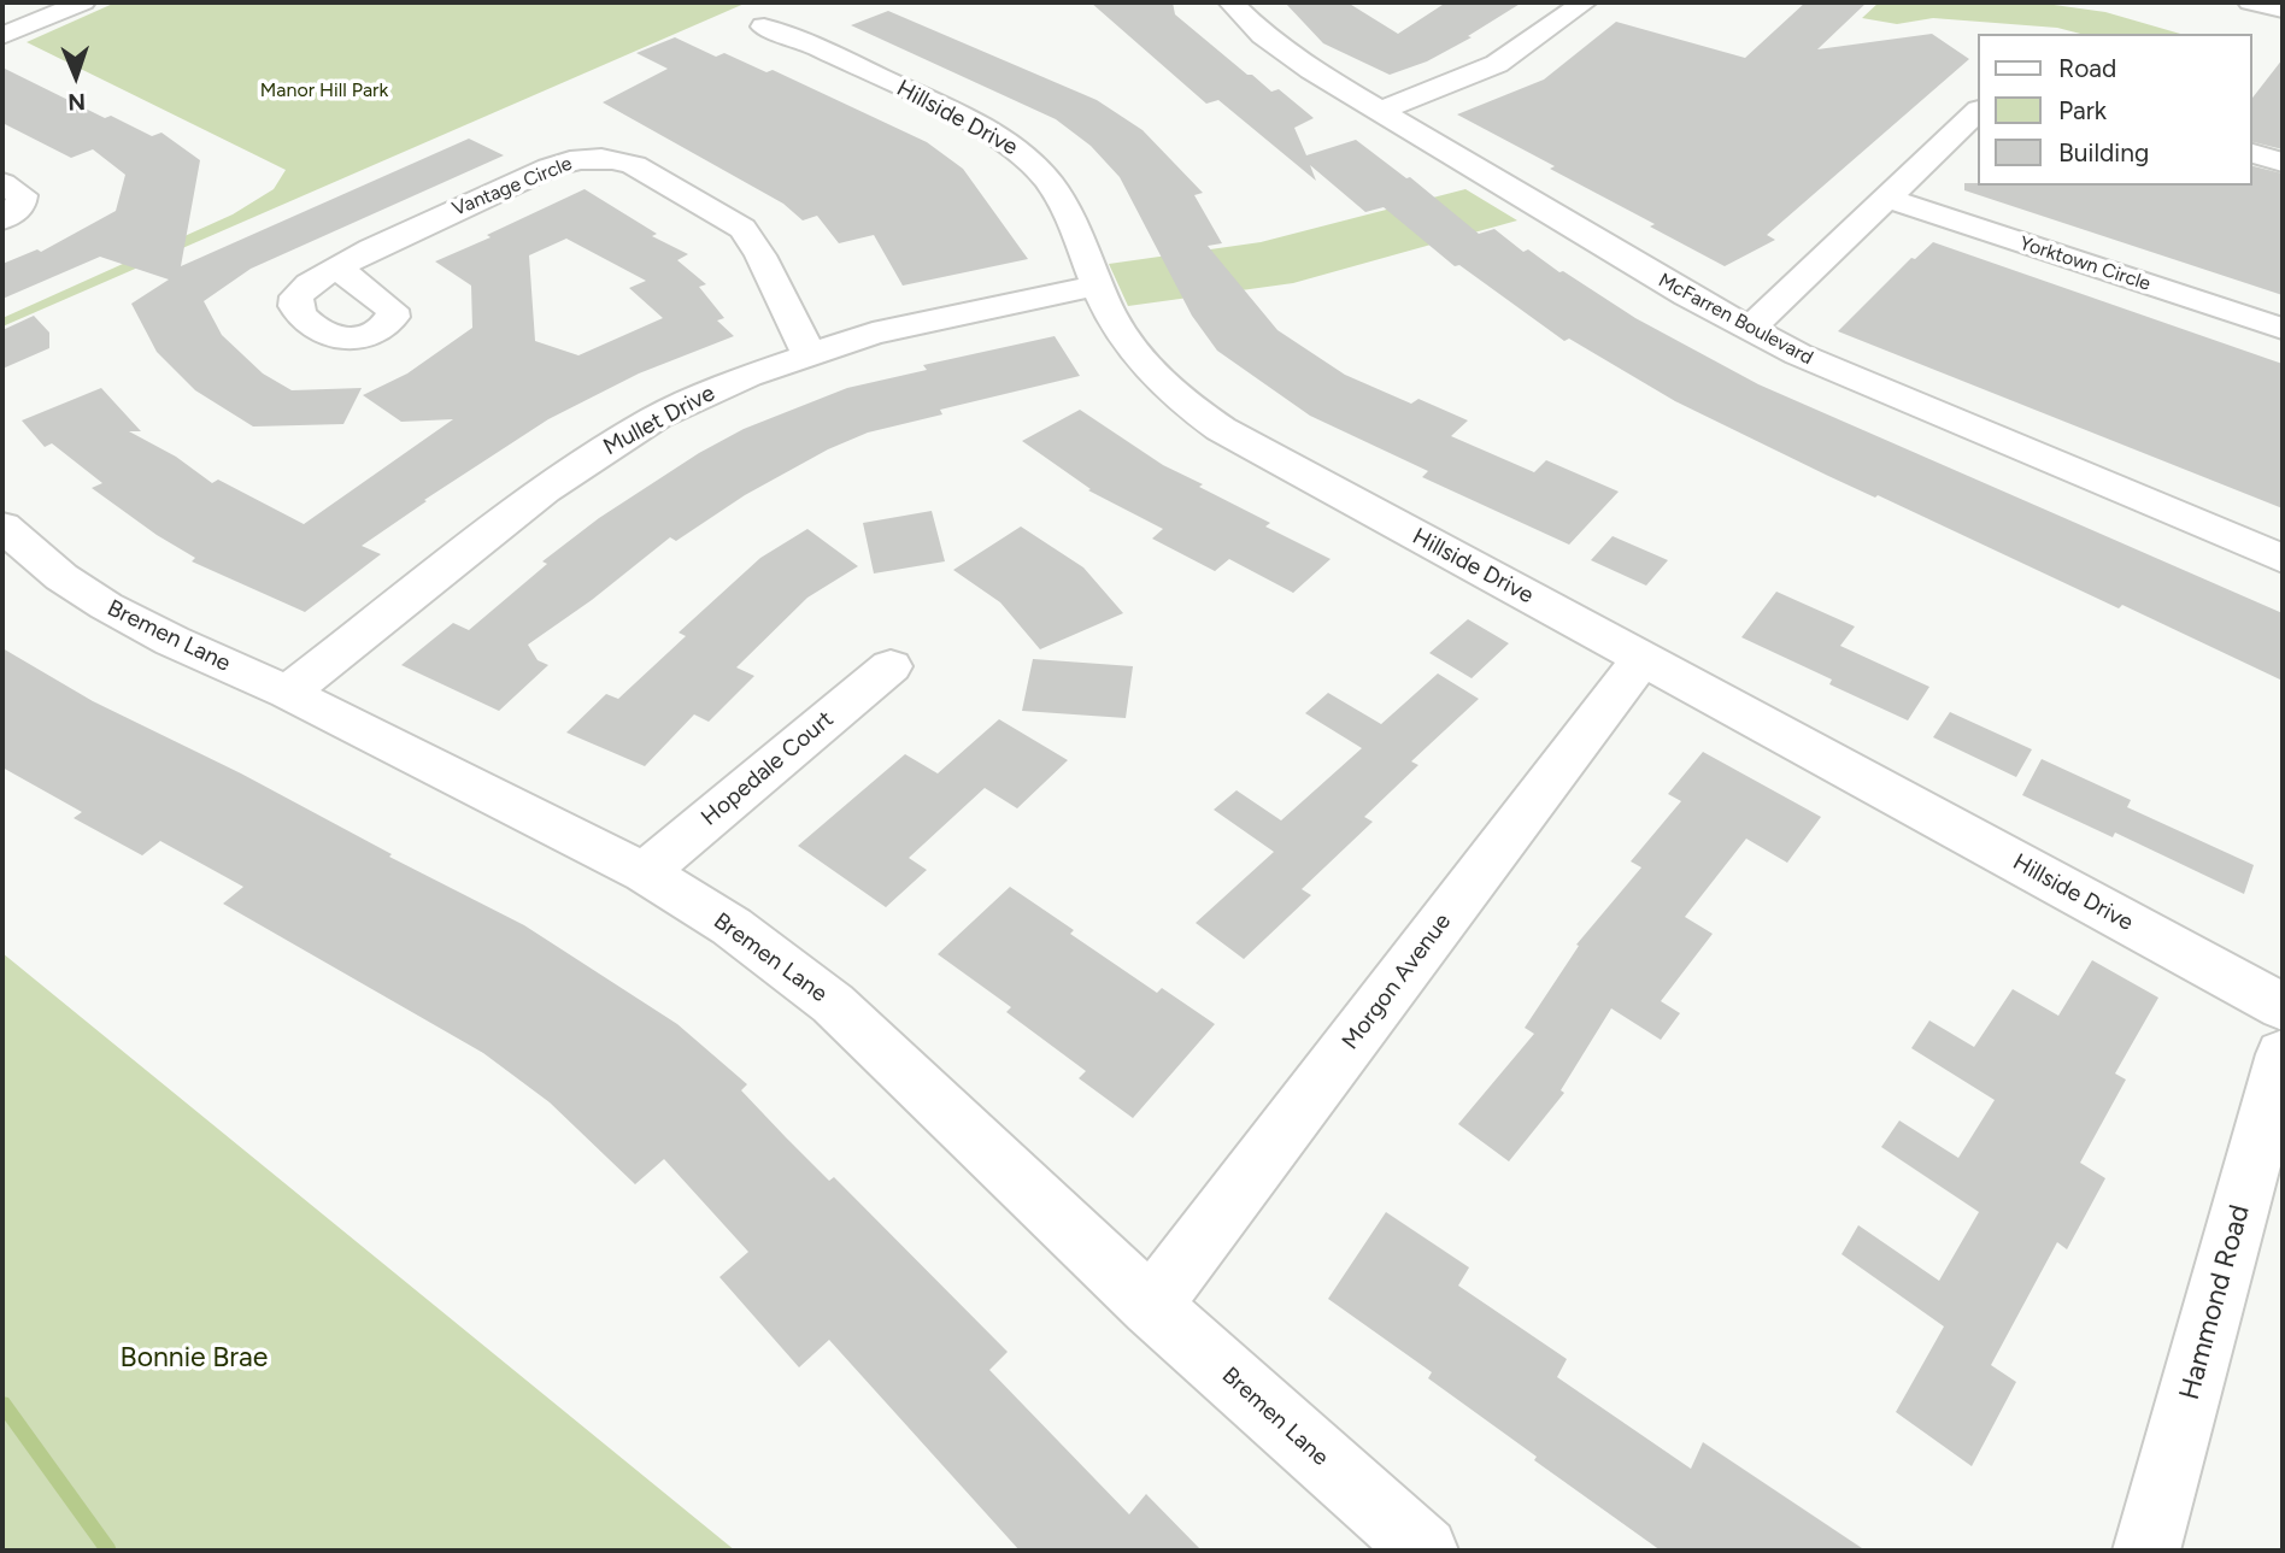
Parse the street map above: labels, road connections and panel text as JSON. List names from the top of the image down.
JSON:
{
  "streets": {
    "street": [
      "Hillside Drive",
      "Vantage Circle",
      "Yorktown Circle",
      "McFarren Boulevard",
      "Mullet Drive",
      "Bremen Lane",
      "Hopedale Court",
      "Morgon Avenue",
      "Hammond Road"
    ]
  },
  "crossings": [
    ["Hillside Drive", "Mullet Drive"],
    ["Hillside Drive", "Morgon Avenue"],
    ["Vantage Circle", "Mullet Drive"],
    ["Mullet Drive", "Bremen Lane"],
    ["Bremen Lane", "Hopedale Court"],
    ["Bremen Lane", "Morgon Avenue"]
  ],
  "parks": ["Manor Hill Park", "Bonnie Brae"],
  "legend": ["Road", "Park", "Building"],
  "north": "bottom"
}
